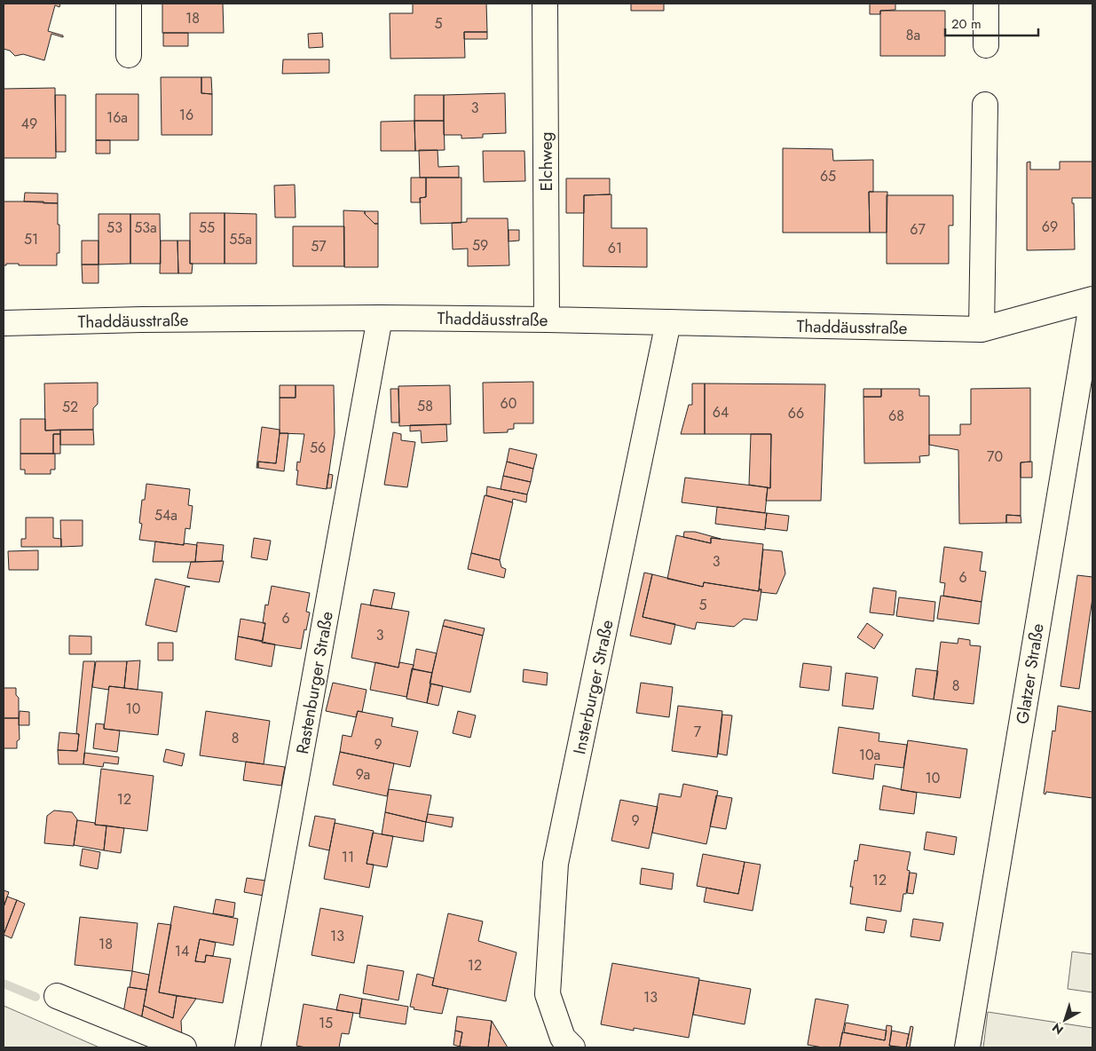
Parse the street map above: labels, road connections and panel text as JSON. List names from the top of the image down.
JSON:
{
  "streets": {
    "street": [
      "Elchweg",
      "Thaddäusstraße",
      "Glatzer Straße",
      "Rastenburger Straße",
      "Insterburger Straße"
    ]
  },
  "crossings": [
    ["Elchweg", "Thaddäusstraße"],
    ["Thaddäusstraße", "Glatzer Straße"],
    ["Thaddäusstraße", "Rastenburger Straße"],
    ["Thaddäusstraße", "Insterburger Straße"]
  ],
  "house_numbers": [
    "18",
    "5",
    "8a",
    "3",
    "16",
    "16a",
    "49",
    "65",
    "69",
    "53",
    "53a",
    "55",
    "67",
    "51",
    "55a",
    "59",
    "57",
    "61",
    "60",
    "58",
    "52",
    "64",
    "66",
    "68",
    "56",
    "70",
    "54a",
    "3",
    "6",
    "5",
    "6",
    "3",
    "8",
    "10",
    "7",
    "8",
    "9",
    "10a",
    "9a",
    "10",
    "12",
    "9",
    "11",
    "12",
    "13",
    "18",
    "14",
    "12",
    "13",
    "15"
  ],
  "scale_bar": "20 m",
  "north": "bottom left"
}
